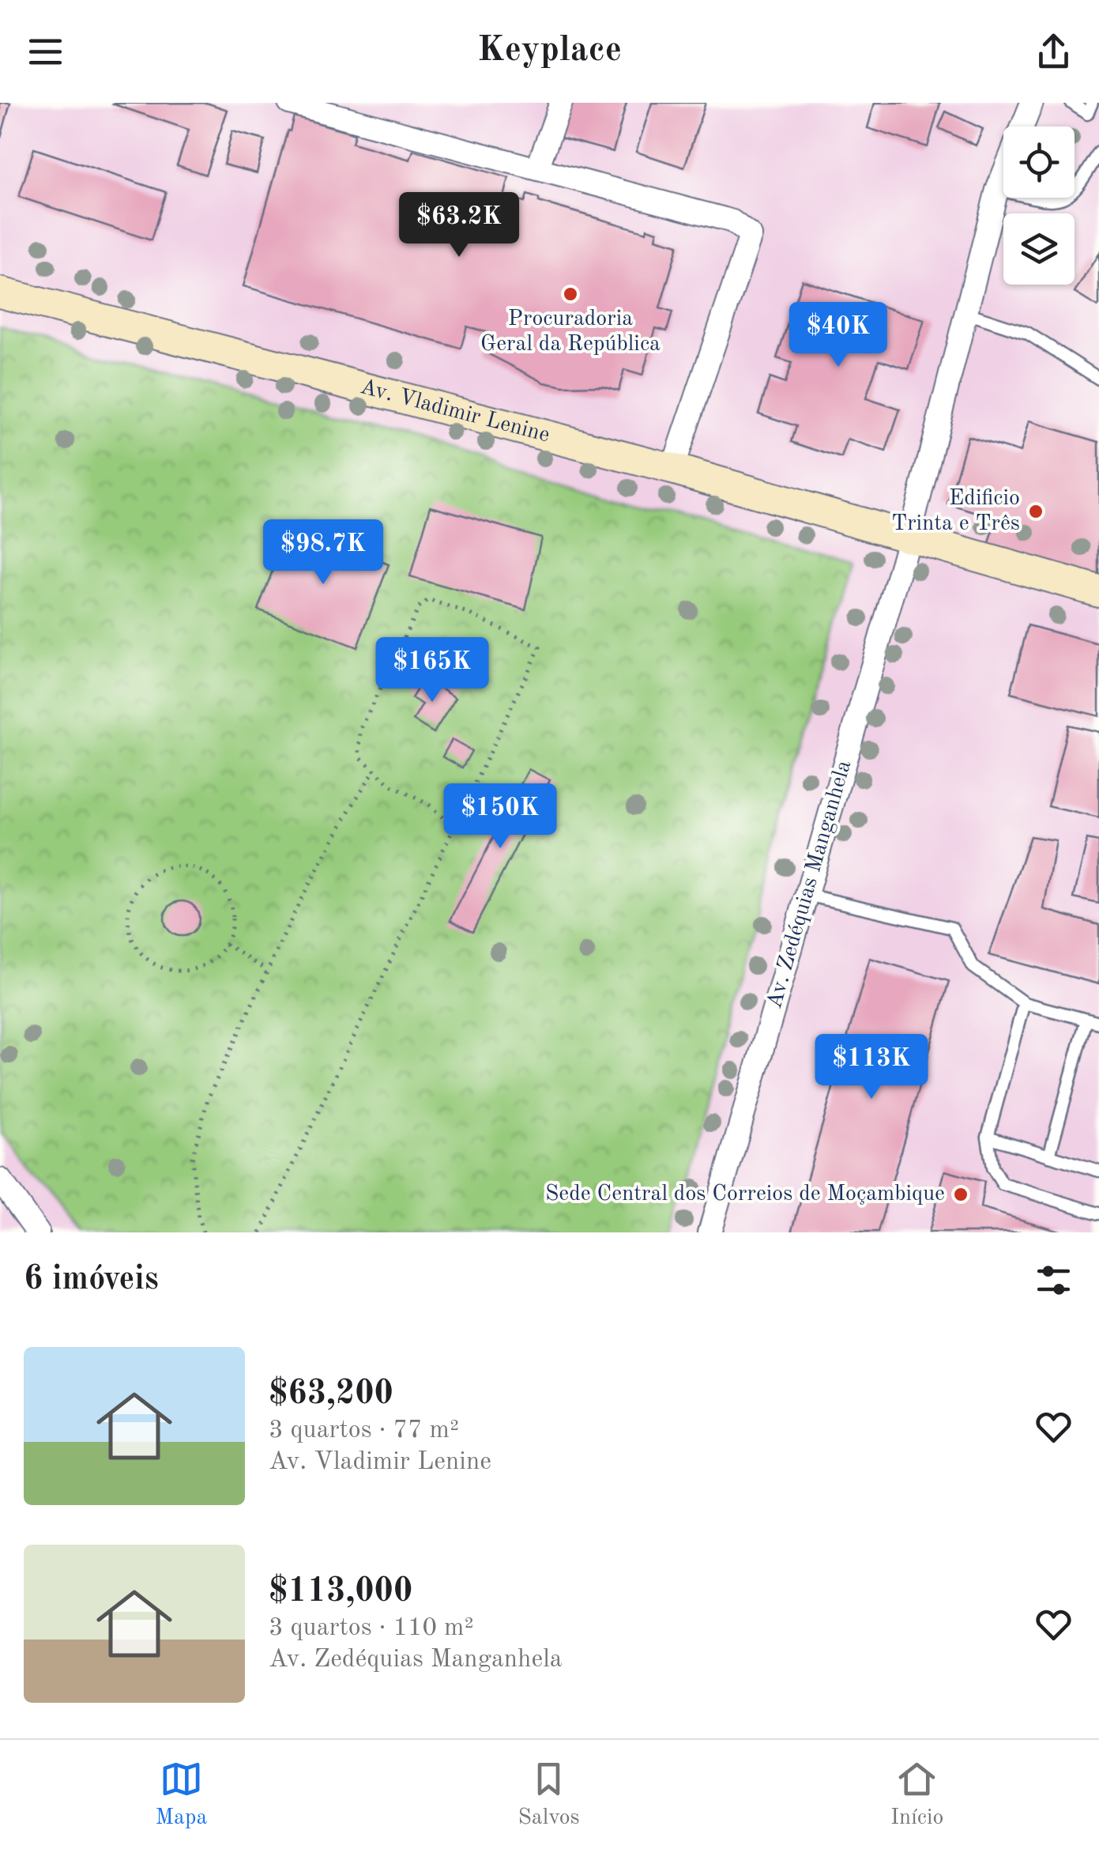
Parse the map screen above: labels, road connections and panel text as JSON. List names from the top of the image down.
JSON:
{
  "streets": {
    "main road": ["Av. Vladimir Lenine"],
    "street": ["Av. Zedéquias Manganhela"]
  },
  "crossings": [
    ["Av. Vladimir Lenine", "Av. Zedéquias Manganhela"]
  ],
  "places": ["Procuradoria Geral da República", "Edificio Trinta e Três", "Sede Central dos Correios de Moçambique"],
  "page": {
    "header": "Keyplace",
    "price": [
      "$63.2K",
      "$40K",
      "$98.7K",
      "$165K",
      "$150K",
      "$113K"
    ],
    "heading": "6 imóveis",
    "list": [
      {
        "name": "$63,200",
        "note": "3 quartos · 77 m² · Av. Vladimir Lenine"
      },
      {
        "name": "$113,000",
        "note": "3 quartos · 110 m² · Av. Zedéquias Manganhela"
      }
    ],
    "tabs": ["Mapa", "Salvos", "Início"]
  }
}
